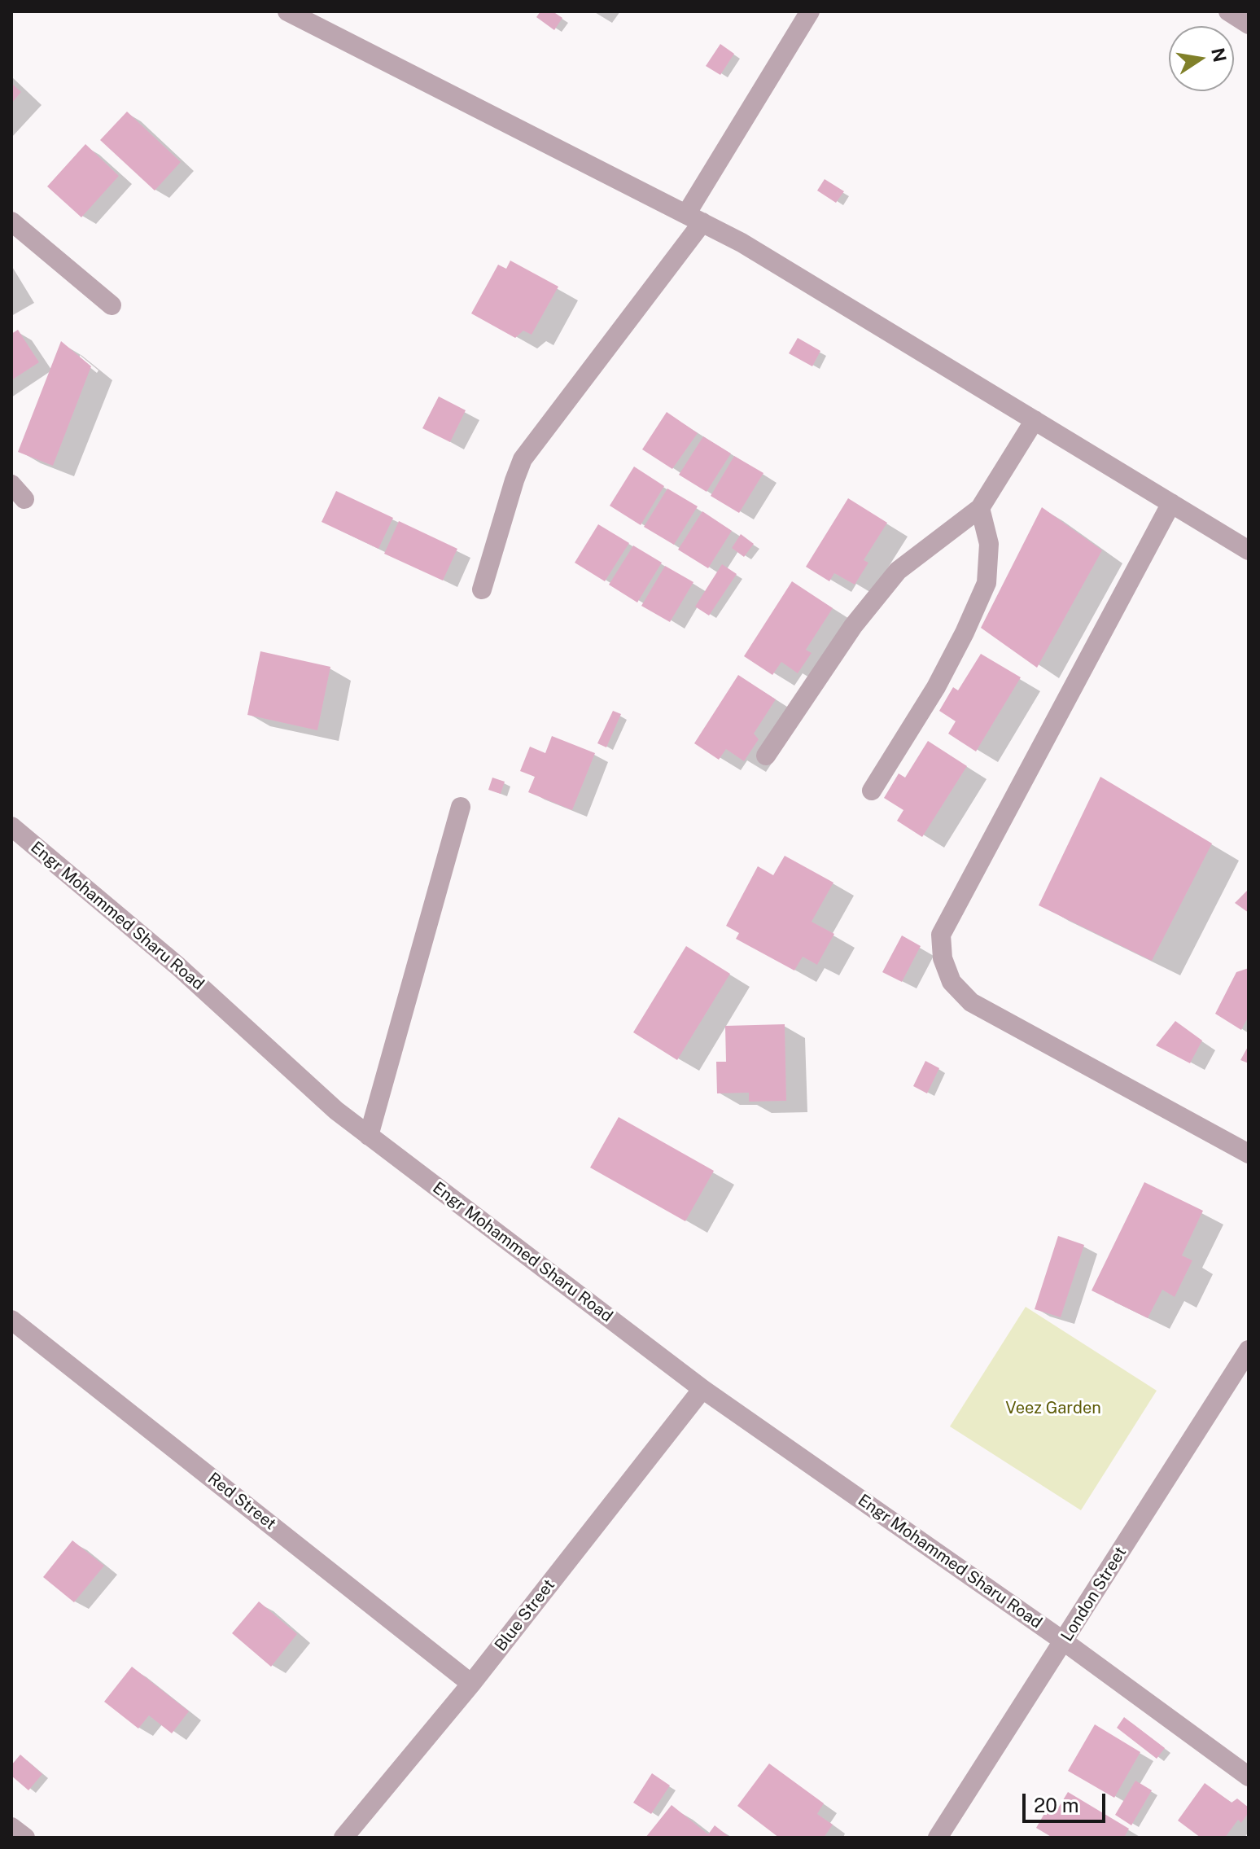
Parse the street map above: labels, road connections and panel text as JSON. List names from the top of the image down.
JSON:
{
  "streets": {
    "street": [
      "Engr Mohammed Sharu Road",
      "Red Street",
      "London Street",
      "Blue Street"
    ]
  },
  "crossings": [
    ["Engr Mohammed Sharu Road", "London Street"],
    ["Engr Mohammed Sharu Road", "Blue Street"],
    ["Red Street", "Blue Street"]
  ],
  "parks": ["Veez Garden"],
  "scale_bar": "20 m",
  "north": "right"
}
